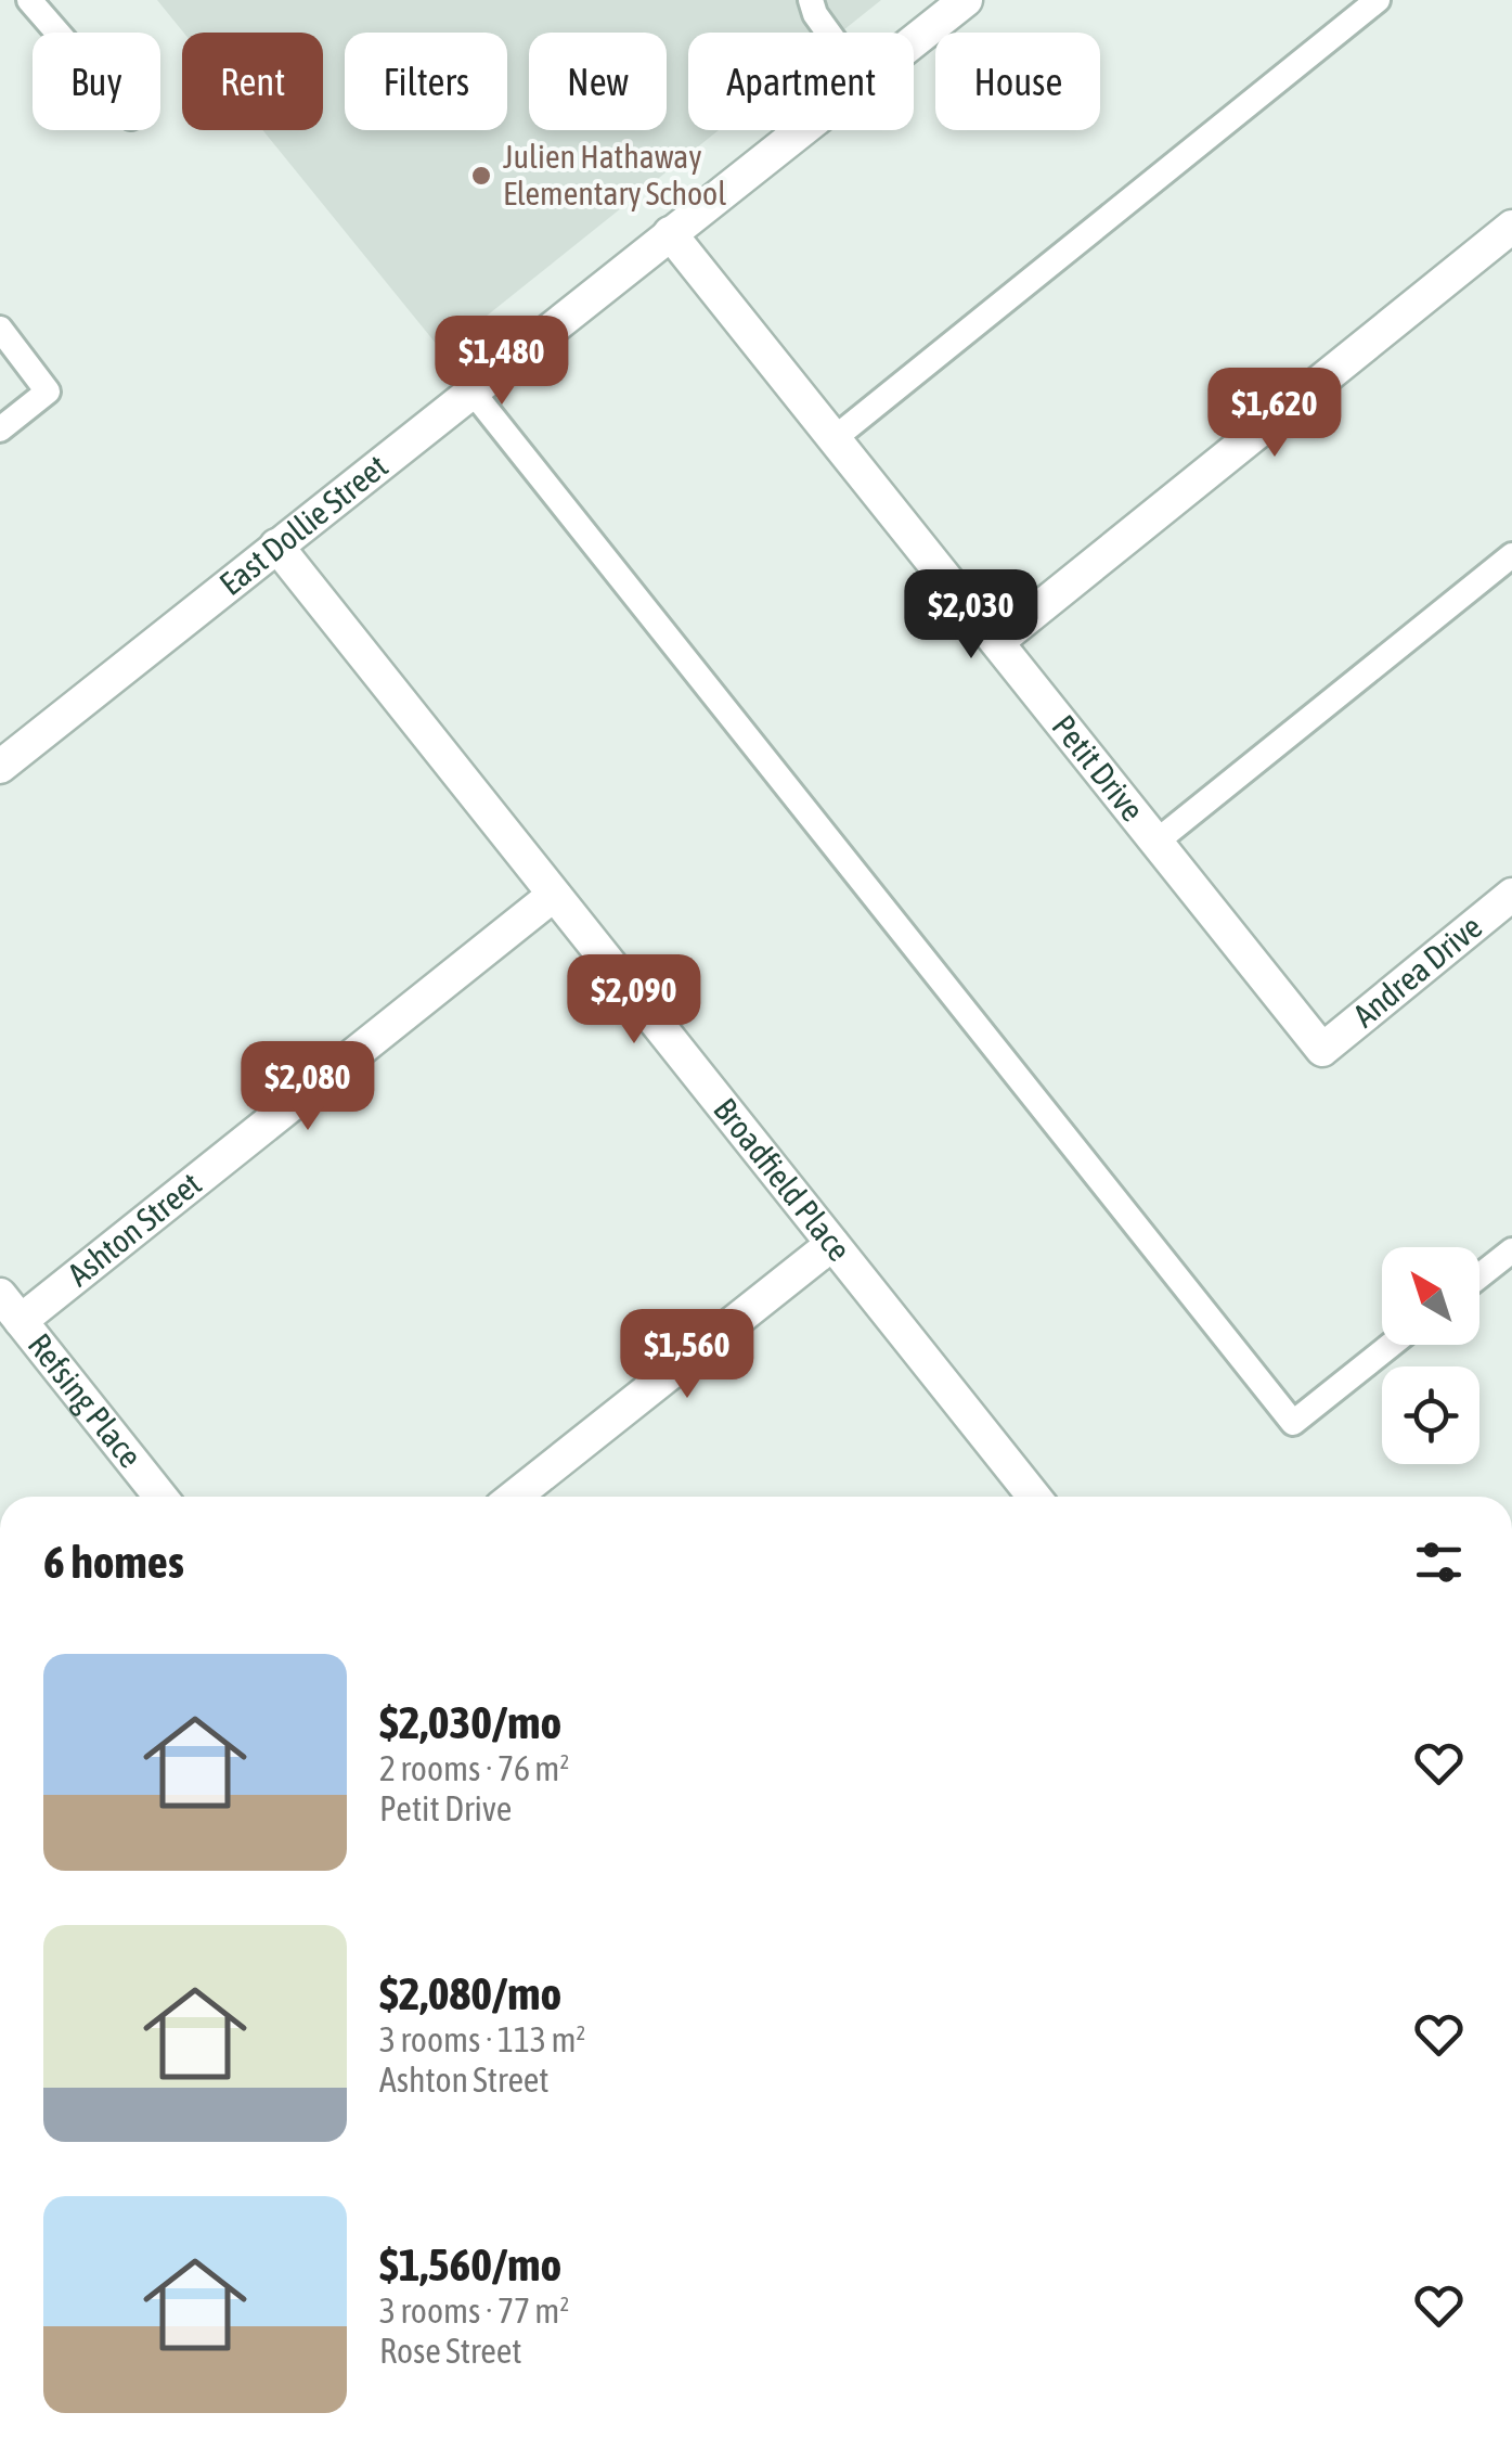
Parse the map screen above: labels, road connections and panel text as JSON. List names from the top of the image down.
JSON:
{
  "streets": {
    "street": [
      "East Dollie Street",
      "Petit Drive",
      "Andrea Drive",
      "Broadfield Place",
      "Ashton Street",
      "Refsing Place"
    ]
  },
  "crossings": [
    ["East Dollie Street", "Petit Drive"],
    ["East Dollie Street", "Broadfield Place"],
    ["Petit Drive", "Andrea Drive"],
    ["Broadfield Place", "Ashton Street"],
    ["Ashton Street", "Refsing Place"]
  ],
  "places": ["Julien Hathaway Elementary School"],
  "north": "top left",
  "page": {
    "chip": [
      "Buy",
      "Rent",
      "Filters",
      "New",
      "Apartment",
      "House"
    ],
    "price": [
      "$1,480",
      "$1,620",
      "$2,030",
      "$2,090",
      "$2,080",
      "$1,560"
    ],
    "heading": "6 homes",
    "list": [
      {
        "name": "$2,030/mo",
        "note": "2 rooms · 76 m² · Petit Drive"
      },
      {
        "name": "$2,080/mo",
        "note": "3 rooms · 113 m² · Ashton Street"
      },
      {
        "name": "$1,560/mo",
        "note": "3 rooms · 77 m² · Rose Street"
      }
    ]
  }
}
